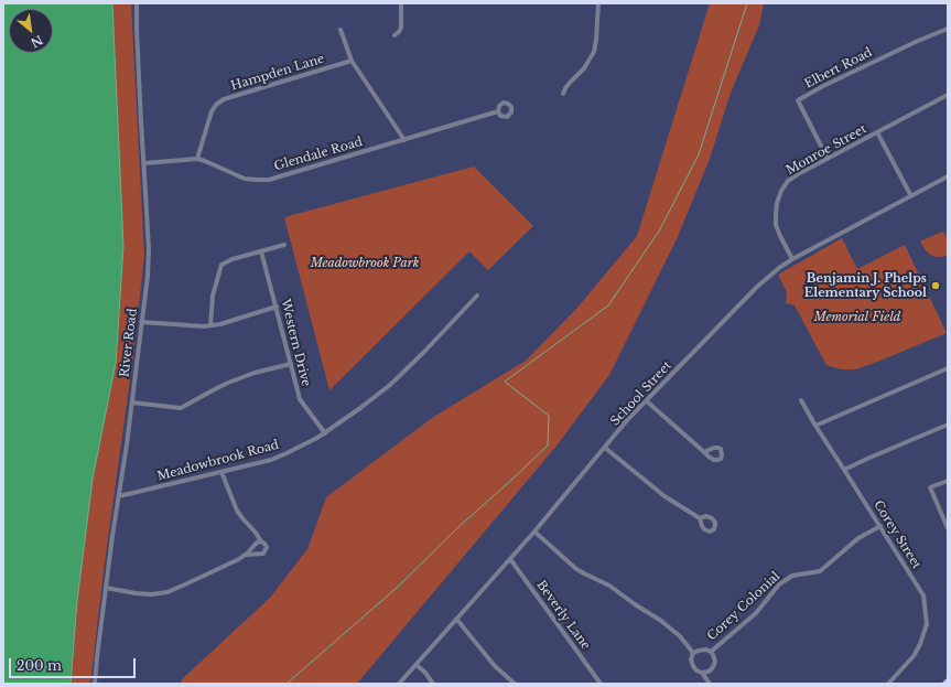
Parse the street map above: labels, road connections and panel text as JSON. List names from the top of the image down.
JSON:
{
  "streets": {
    "street": [
      "Elbert Road",
      "Hampden Lane",
      "Monroe Street",
      "Glendale Road",
      "River Road",
      "Western Drive",
      "School Street",
      "Meadowbrook Road",
      "Corey Street",
      "Corey Colonial",
      "Beverly Lane"
    ]
  },
  "crossings": [
    ["Elbert Road", "Monroe Street"],
    ["Hampden Lane", "Glendale Road"],
    ["Monroe Street", "School Street"],
    ["Glendale Road", "River Road"],
    ["River Road", "Meadowbrook Road"],
    ["Western Drive", "Meadowbrook Road"],
    ["School Street", "Beverly Lane"],
    ["Corey Street", "Corey Colonial"]
  ],
  "parks": ["Meadowbrook Park", "Memorial Field"],
  "places": ["Benjamin J. Phelps Elementary School"],
  "scale_bar": "200 m",
  "north": "bottom right"
}
